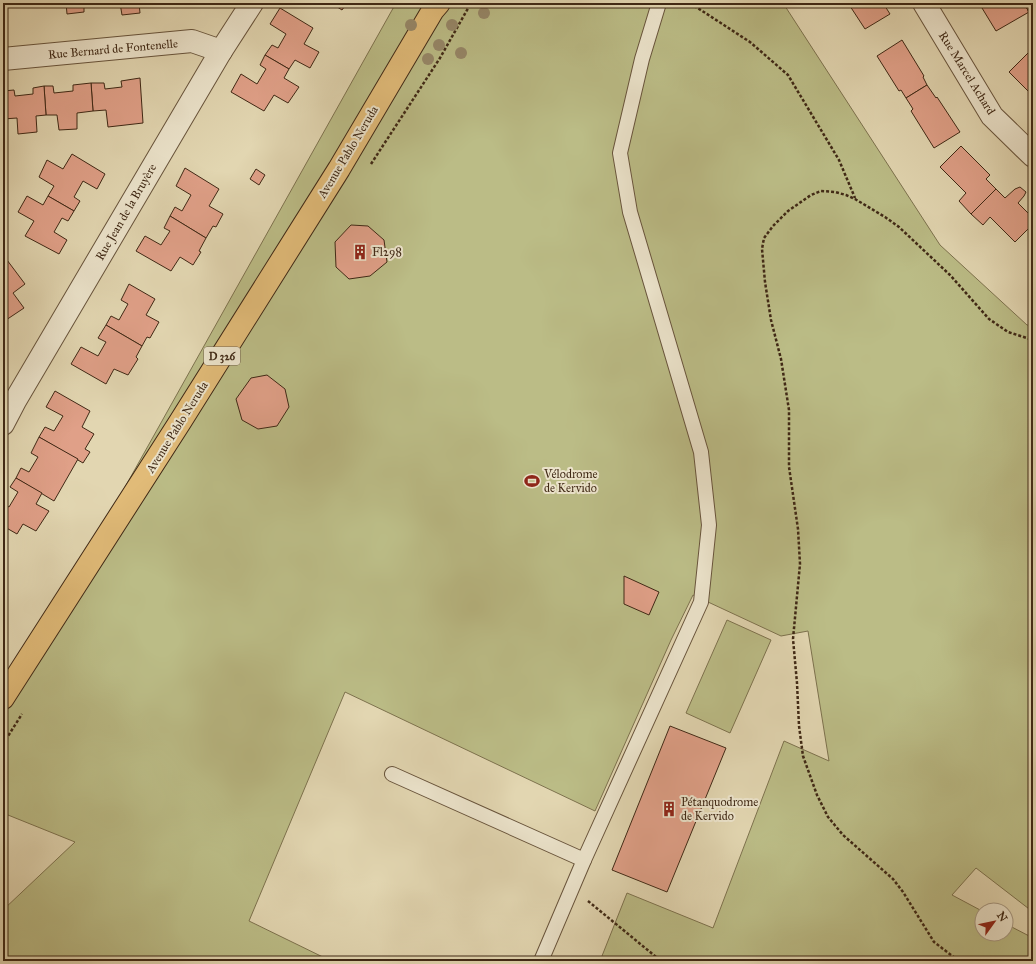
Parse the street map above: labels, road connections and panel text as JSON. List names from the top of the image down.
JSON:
{
  "streets": {
    "main road": ["Avenue Pablo Neruda", "D 326"],
    "street": ["Rue Bernard de Fontenelle", "Rue Marcel Achard", "Rue Jean de la Bruyère"]
  },
  "crossings": [
    ["Rue Bernard de Fontenelle", "Rue Jean de la Bruyère"]
  ],
  "places": {
    "building": ["Fl298", "Pétanquodrome de Kervido"],
    "sports": ["Vélodrome de Kervido"]
  },
  "north": "top right"
}
